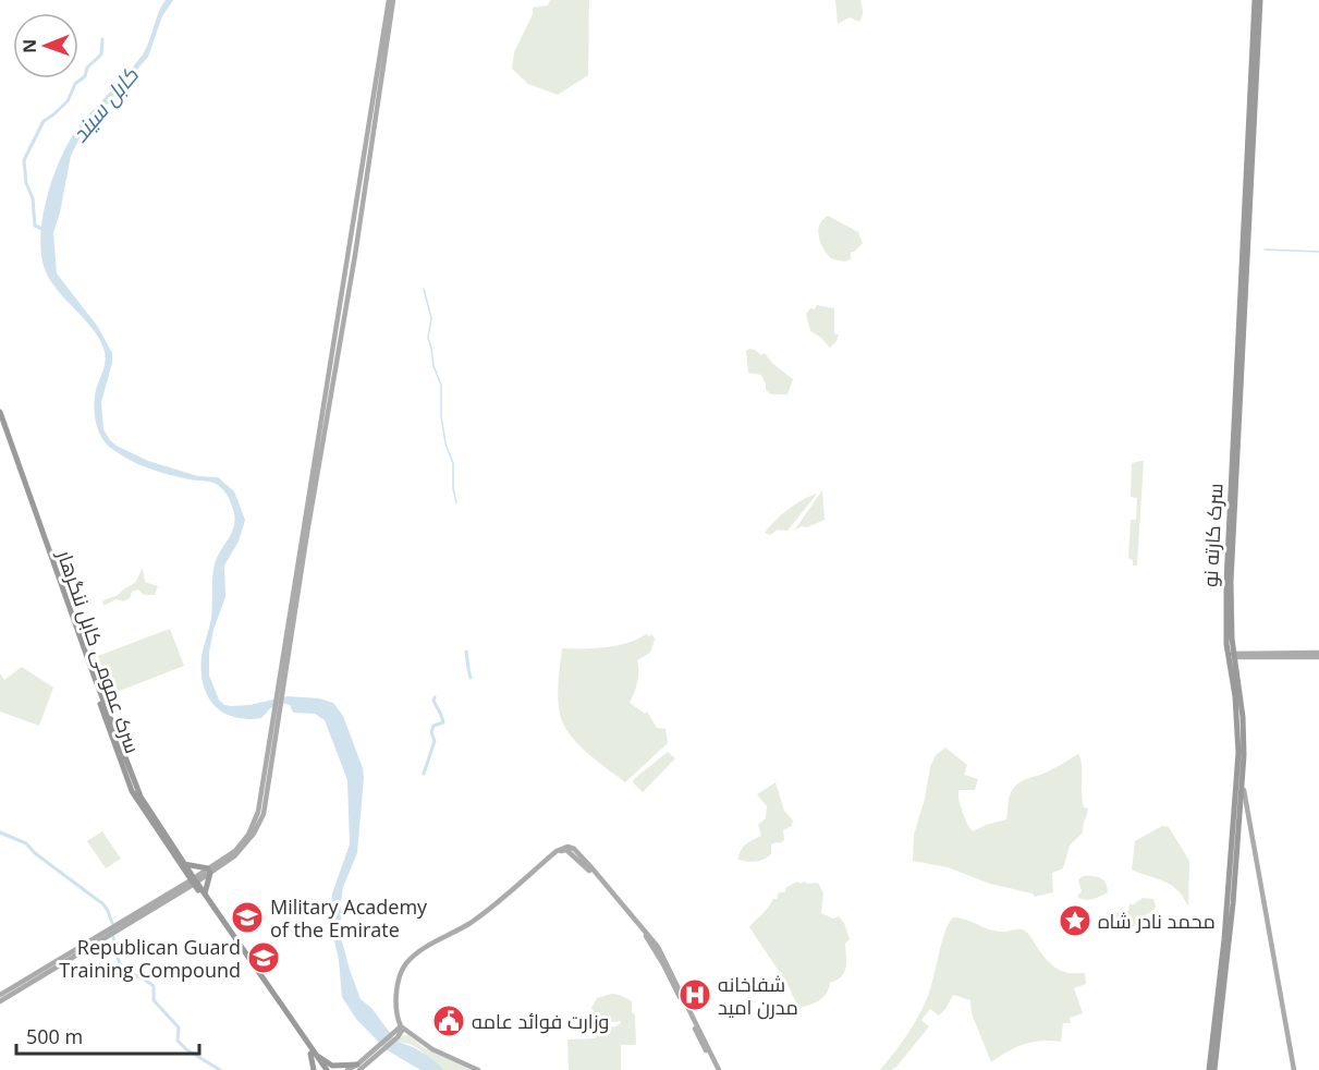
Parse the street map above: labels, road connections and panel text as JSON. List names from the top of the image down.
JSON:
{
  "streets": {
    "highway": ["سرک کارته نو", "سرک عمومی کابل ننگرهار"]
  },
  "water": ["کابل سيند"],
  "places": {
    "school or university": ["Military Academy of the Emirate", "Republican Guard Training Compound"],
    "place": ["محمد نادر شاه"],
    "hospital": ["شفاخانه مدرن امید"],
    "public building": ["وزارت فوائد عامه"]
  },
  "scale_bar": "500 m",
  "north": "left"
}
